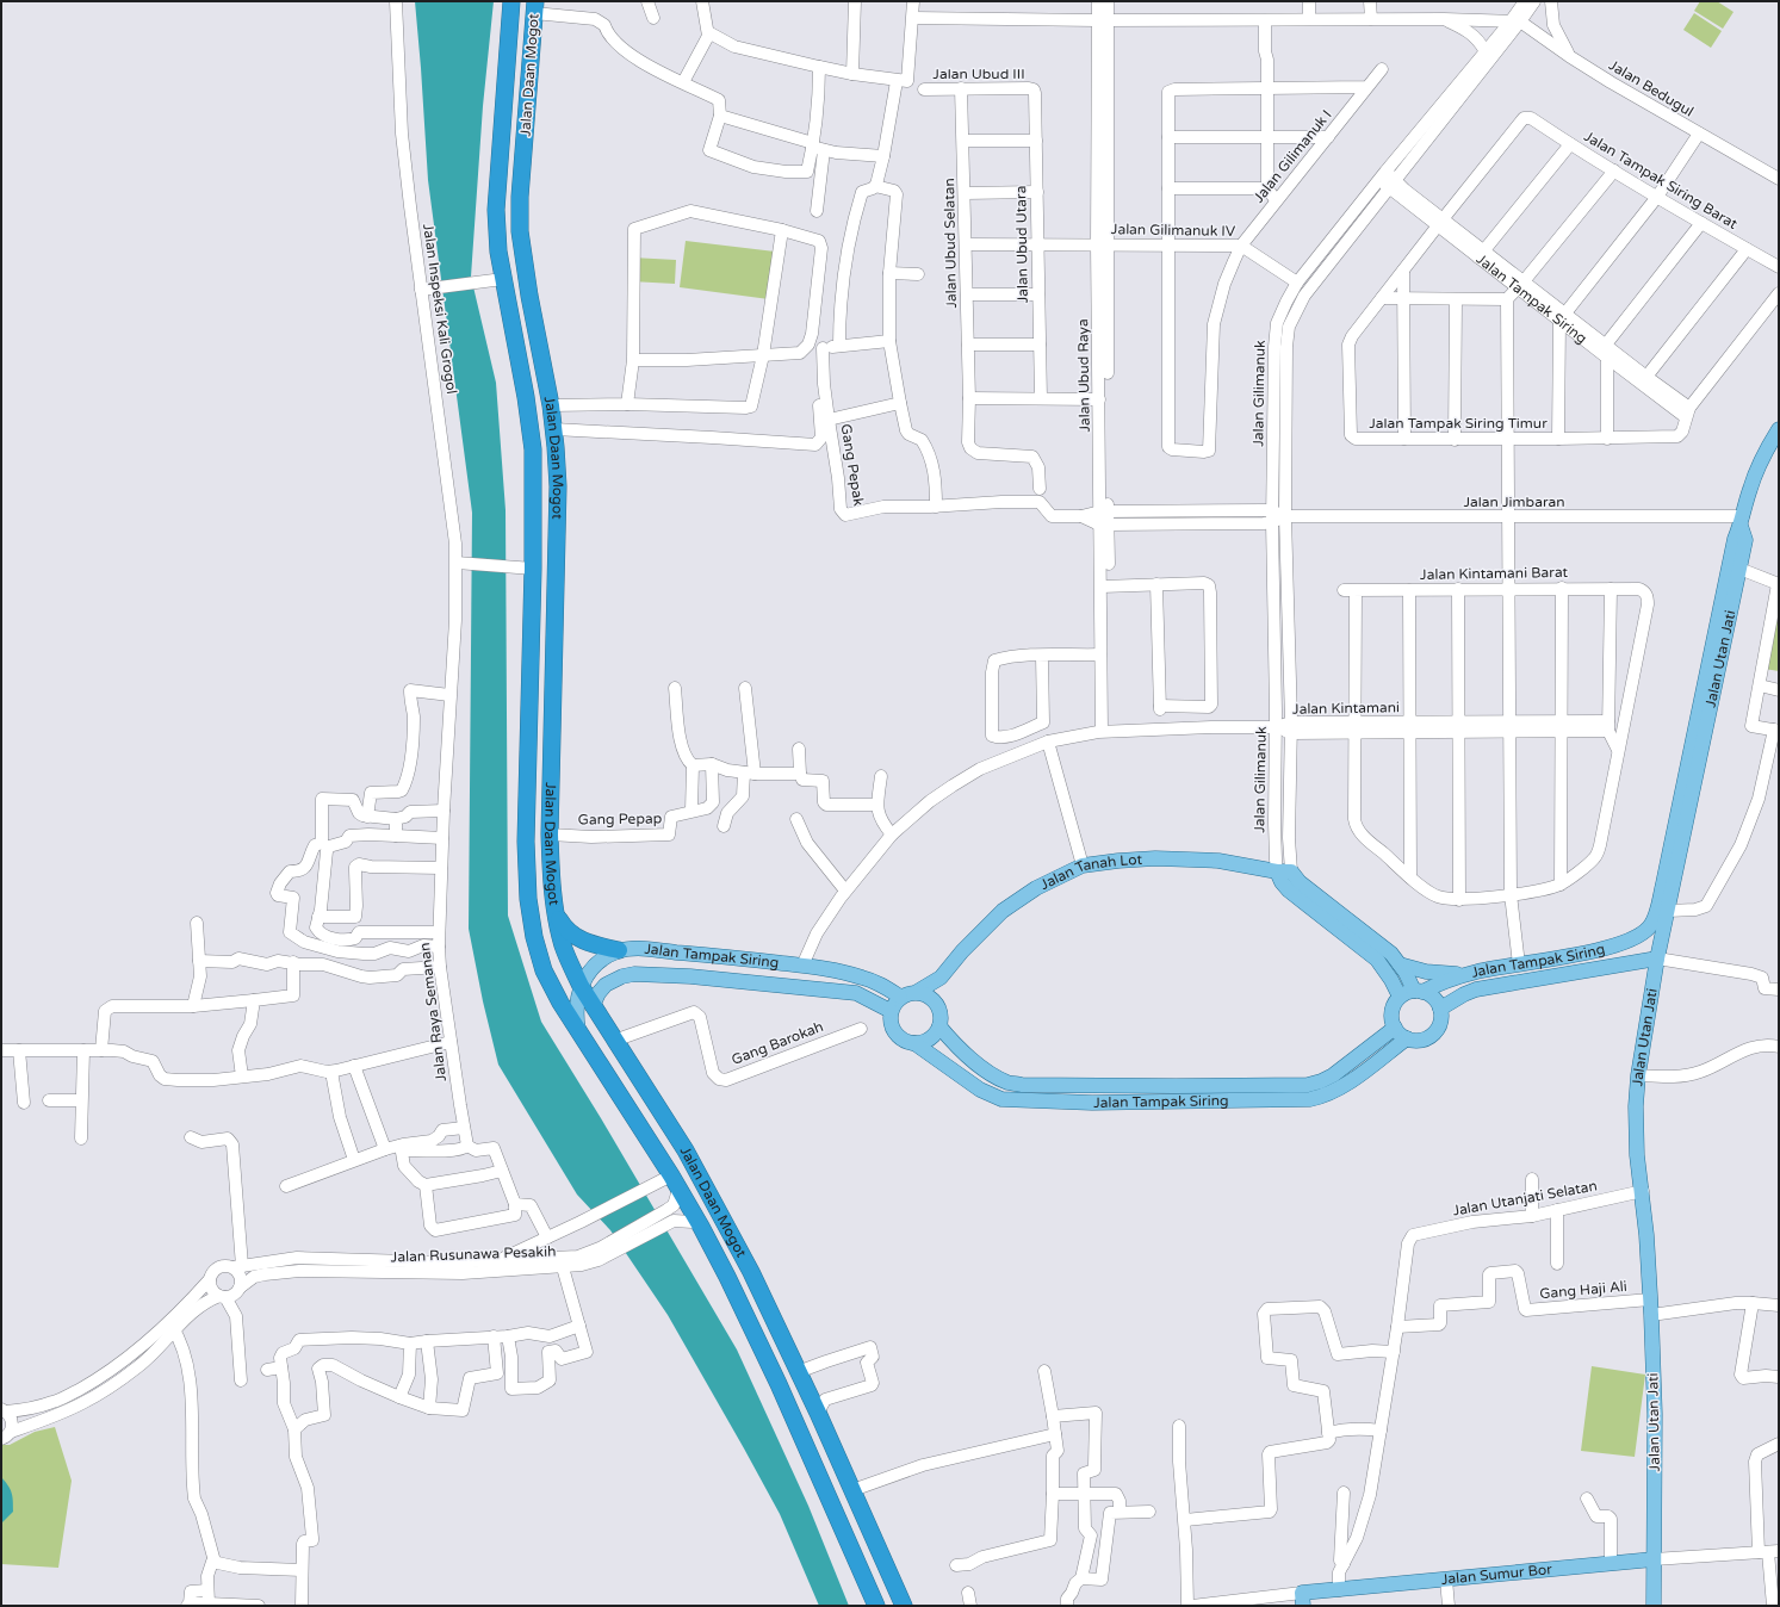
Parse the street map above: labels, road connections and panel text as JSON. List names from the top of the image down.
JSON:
{
  "streets": {
    "highway": ["Jalan Daan Mogot"],
    "main road": [
      "Jalan Tampak Siring",
      "Jalan Utan Jati",
      "Jalan Tanah Lot",
      "Jalan Sumur Bor"
    ],
    "street": [
      "Jalan Ubud III",
      "Jalan Bedugul",
      "Jalan Gilimanuk I",
      "Jalan Tampak Siring Barat",
      "Jalan Gilimanuk IV",
      "Jalan Ubud Selatan",
      "Jalan Ubud Utara",
      "Jalan Inspeksi Kali Grogol",
      "Jalan Ubud Raya",
      "Jalan Gilimanuk",
      "Jalan Tampak Siring Timur",
      "Gang Pepak",
      "Jalan Jimbaran",
      "Jalan Kintamani Barat",
      "Jalan Kintamani",
      "Gang Pepap",
      "Jalan Raya Semanan",
      "Gang Barokah",
      "Jalan Utanjati Selatan",
      "Jalan Rusunawa Pesakih",
      "Gang Haji Ali"
    ]
  },
  "crossings": [
    ["Jalan Ubud III", "Jalan Ubud Selatan"],
    ["Jalan Ubud III", "Jalan Ubud Utara"],
    ["Jalan Daan Mogot", "Jalan Tampak Siring"],
    ["Jalan Daan Mogot", "Gang Pepap"],
    ["Jalan Daan Mogot", "Gang Barokah"],
    ["Jalan Daan Mogot", "Jalan Rusunawa Pesakih"],
    ["Jalan Bedugul", "Jalan Gilimanuk"],
    ["Jalan Gilimanuk I", "Jalan Gilimanuk IV"],
    ["Jalan Tampak Siring Barat", "Jalan Tampak Siring Timur"],
    ["Jalan Gilimanuk IV", "Jalan Ubud Selatan"],
    ["Jalan Gilimanuk IV", "Jalan Ubud Utara"],
    ["Jalan Gilimanuk IV", "Jalan Ubud Raya"],
    ["Jalan Gilimanuk IV", "Jalan Gilimanuk"],
    ["Jalan Tampak Siring", "Jalan Gilimanuk"],
    ["Jalan Tampak Siring", "Jalan Tampak Siring Timur"],
    ["Jalan Tampak Siring", "Jalan Utan Jati"],
    ["Jalan Tampak Siring", "Jalan Kintamani"],
    ["Jalan Tampak Siring", "Jalan Tanah Lot"],
    ["Jalan Inspeksi Kali Grogol", "Jalan Raya Semanan"],
    ["Jalan Ubud Raya", "Jalan Jimbaran"],
    ["Jalan Ubud Raya", "Jalan Kintamani"],
    ["Jalan Gilimanuk", "Jalan Jimbaran"],
    ["Jalan Gilimanuk", "Jalan Kintamani"],
    ["Jalan Gilimanuk", "Jalan Tanah Lot"],
    ["Gang Pepak", "Jalan Jimbaran"],
    ["Jalan Jimbaran", "Jalan Utan Jati"],
    ["Jalan Kintamani Barat", "Jalan Kintamani"],
    ["Jalan Utan Jati", "Jalan Utanjati Selatan"],
    ["Jalan Utan Jati", "Gang Haji Ali"],
    ["Jalan Utan Jati", "Jalan Sumur Bor"],
    ["Jalan Utanjati Selatan", "Gang Haji Ali"]
  ]
}
